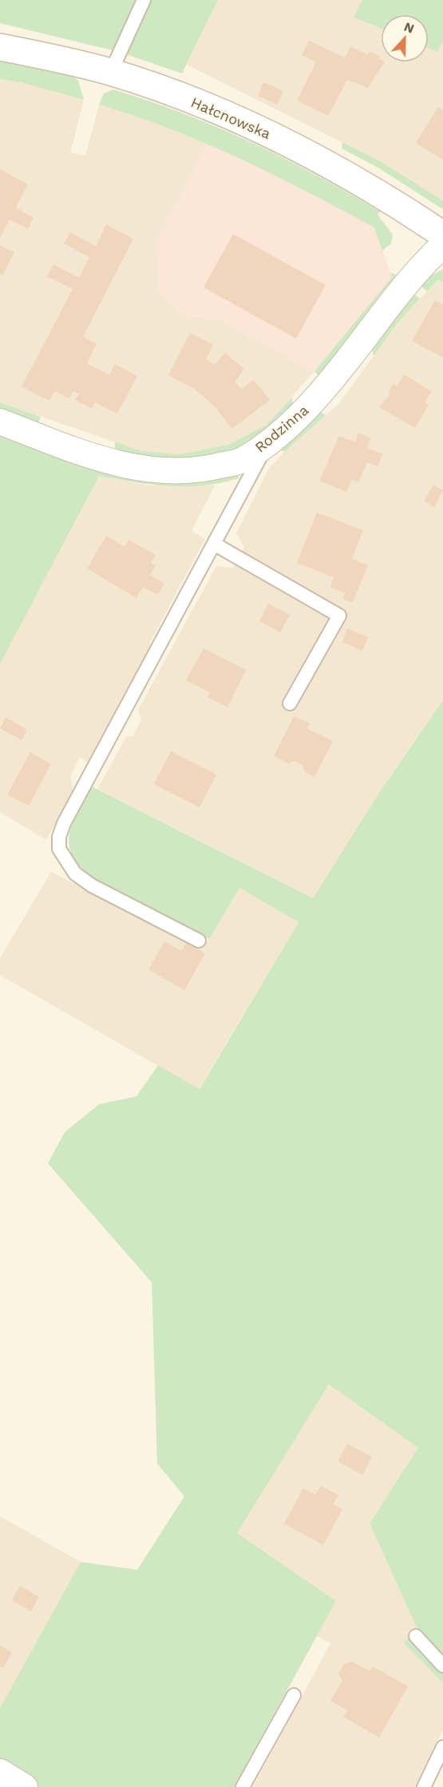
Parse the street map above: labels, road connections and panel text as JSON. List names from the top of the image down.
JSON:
{
  "streets": {
    "street": ["Hałcnowska", "Rodzinna"]
  },
  "north": "top"
}
